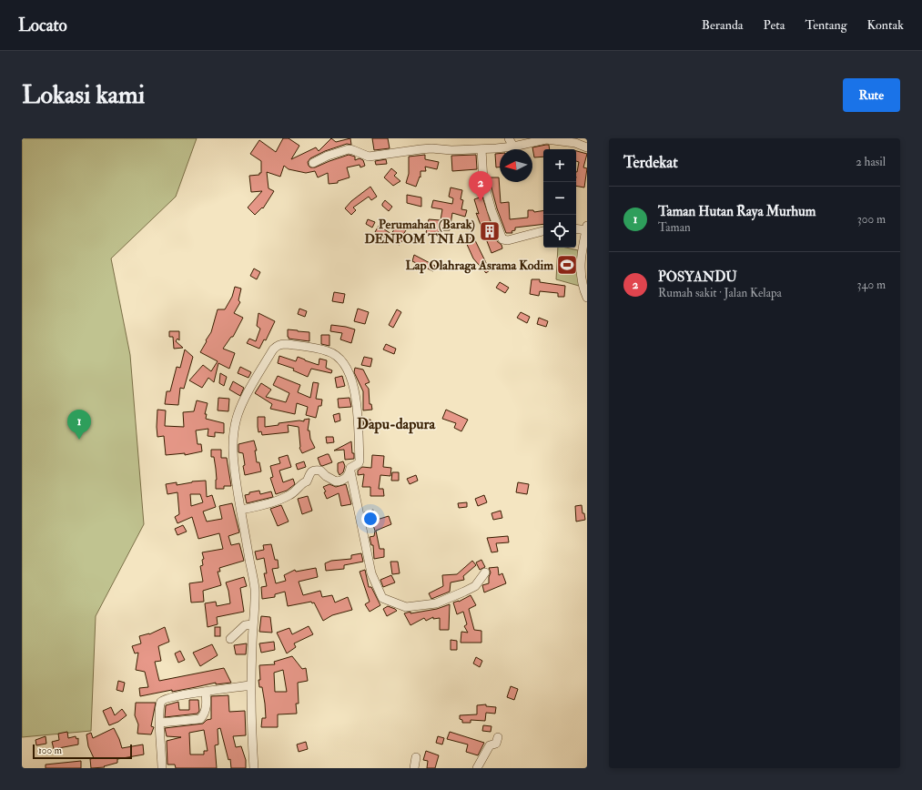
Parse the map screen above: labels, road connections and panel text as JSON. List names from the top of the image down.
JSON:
{
  "districts": ["Dapu-dapura"],
  "places": {
    "building": ["Perumahan (Barak) DENPOM TNI AD"],
    "sports": ["Lap Olahraga Asrama Kodim"]
  },
  "scale_bar": "100 m",
  "north": "left",
  "page": {
    "header": "Locato",
    "nav": [
      "Beranda",
      "Peta",
      "Tentang",
      "Kontak"
    ],
    "buttons": "Rute",
    "title": "Lokasi kami",
    "heading": ["Terdekat", "2 hasil"],
    "map_buttons": ["+", "−"],
    "pins": ["2", "1"],
    "list": [
      {
        "mark": "1",
        "name": "Taman Hutan Raya Murhum",
        "note": "Taman",
        "value": "300 m"
      },
      {
        "mark": "2",
        "name": "POSYANDU",
        "note": "Rumah sakit · Jalan Kelapa",
        "value": "340 m"
      }
    ],
    "scale": "100 m"
  }
}
